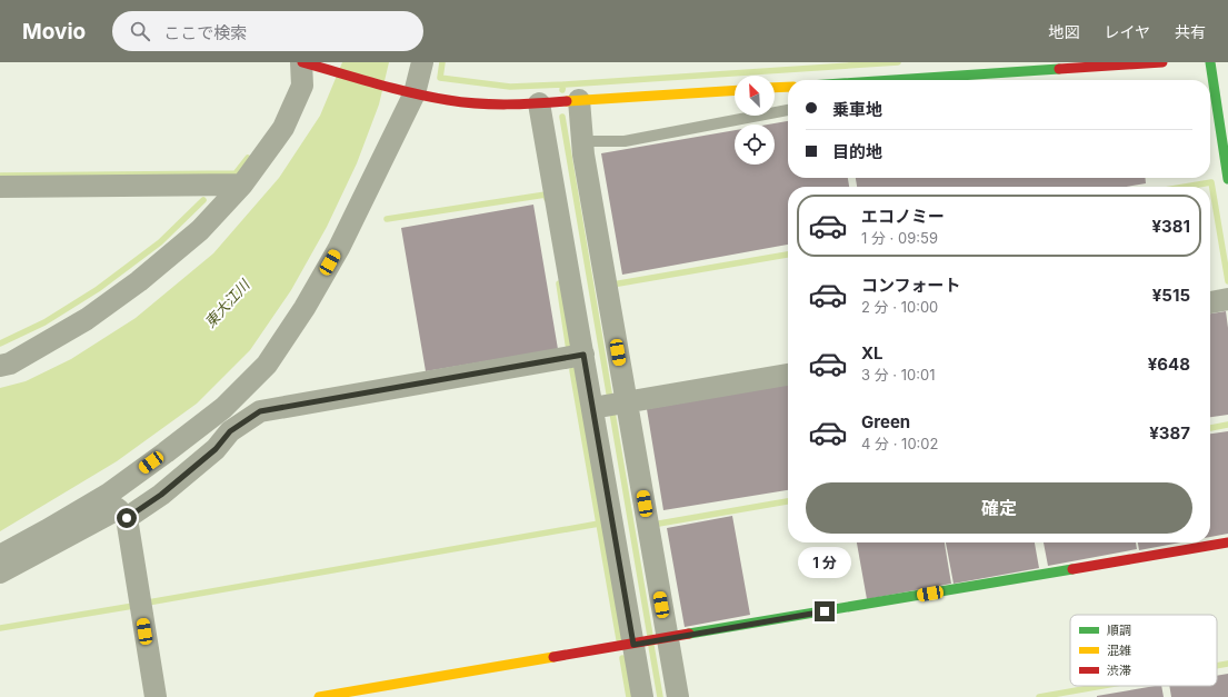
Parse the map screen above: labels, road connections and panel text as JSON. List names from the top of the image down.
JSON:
{
  "water": ["東大江川"],
  "legend": ["順調", "混雑", "渋滞"],
  "north": "top left",
  "page": {
    "header": "Movio",
    "search": "ここで検索",
    "nav": ["地図", "レイヤ", "共有"],
    "banner": ["乗車地", "目的地"],
    "list": [
      {
        "name": "エコノミー",
        "note": "1 分 · 09:59",
        "value": "¥381"
      },
      {
        "name": "コンフォート",
        "note": "2 分 · 10:00",
        "value": "¥515"
      },
      {
        "name": "XL",
        "note": "3 分 · 10:01",
        "value": "¥648"
      },
      {
        "name": "Green",
        "note": "4 分 · 10:02",
        "value": "¥387"
      }
    ],
    "buttons": "確定",
    "bubble": "1 分"
  }
}
